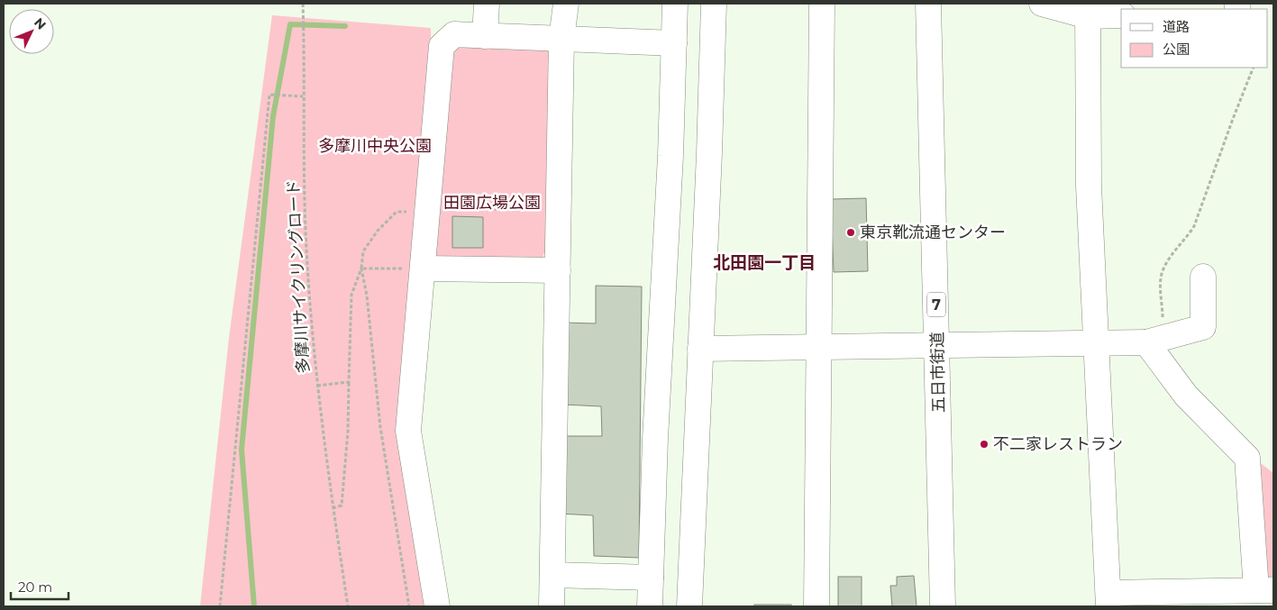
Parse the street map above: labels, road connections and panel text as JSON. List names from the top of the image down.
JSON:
{
  "streets": {
    "street": ["7", "五日市街道"],
    "path": ["多摩川サイクリングロード"]
  },
  "districts": ["北田園一丁目"],
  "parks": ["多摩川中央公園", "田園広場公園"],
  "places": ["東京靴流通センター", "不二家レストラン"],
  "legend": ["道路", "公園"],
  "scale_bar": "20 m",
  "north": "top right"
}
